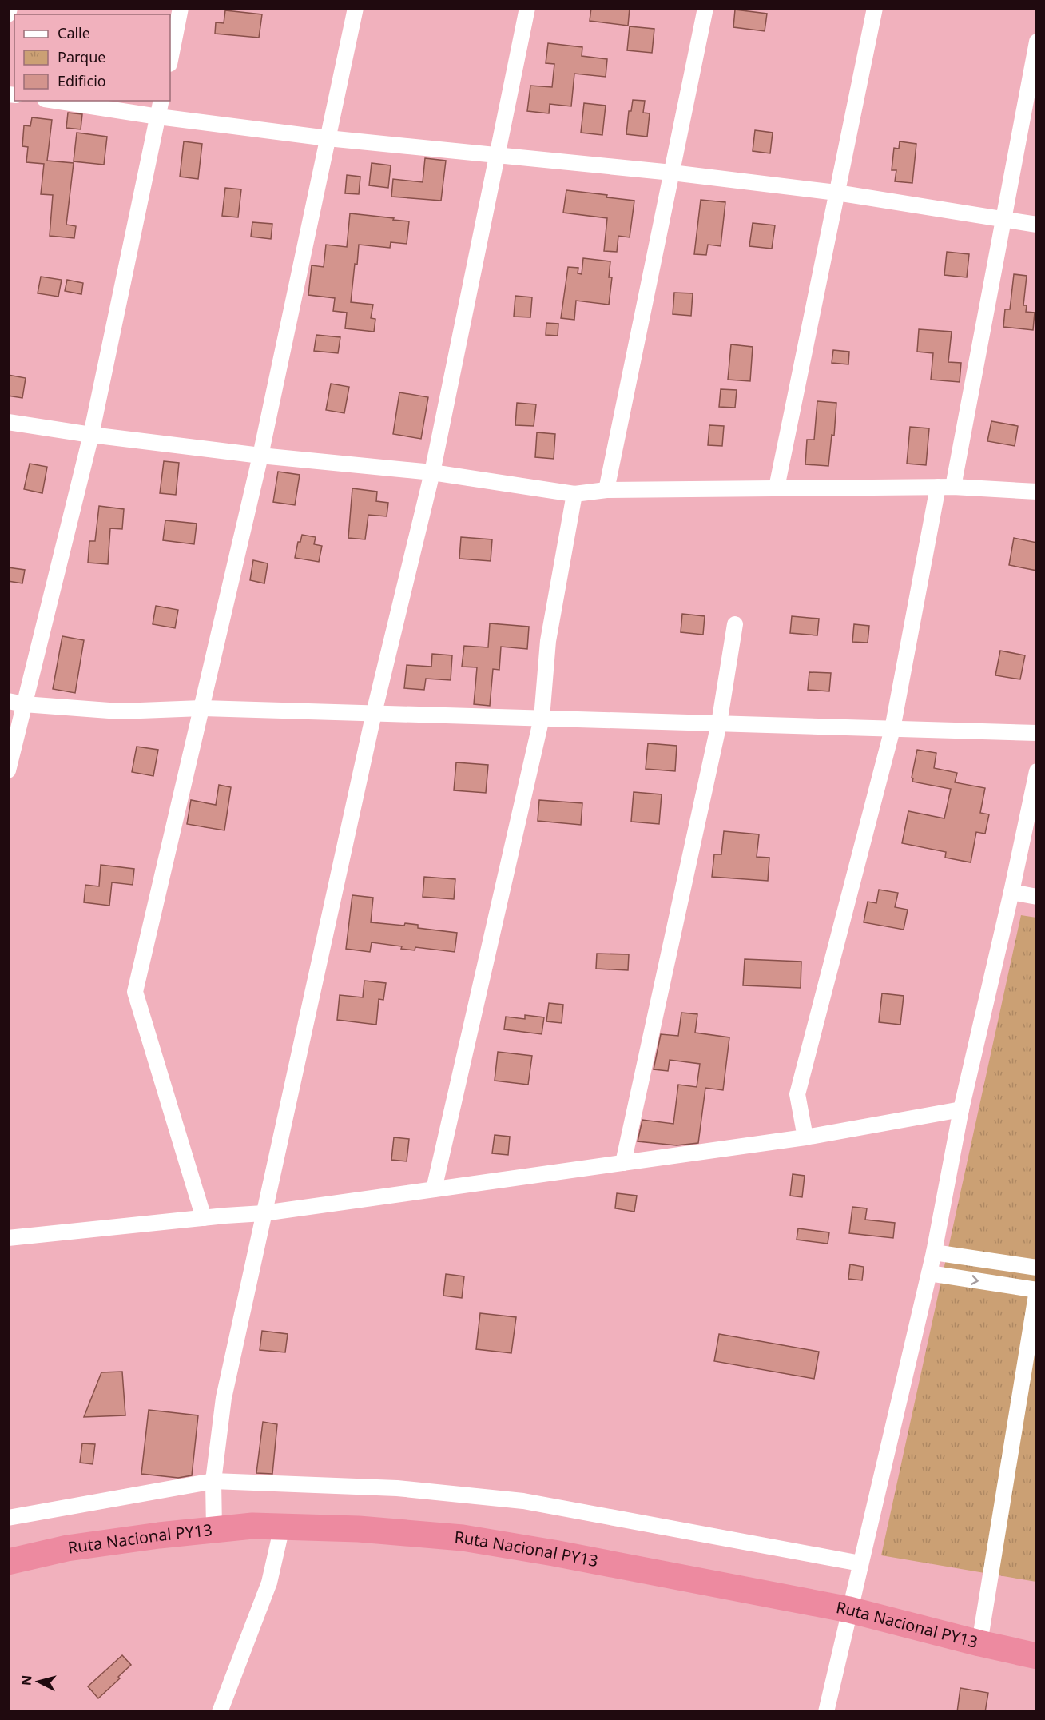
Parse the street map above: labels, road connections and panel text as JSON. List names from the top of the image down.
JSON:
{
  "streets": {
    "highway": ["Ruta Nacional PY13"]
  },
  "legend": ["Calle", "Parque", "Edificio"],
  "north": "left"
}
